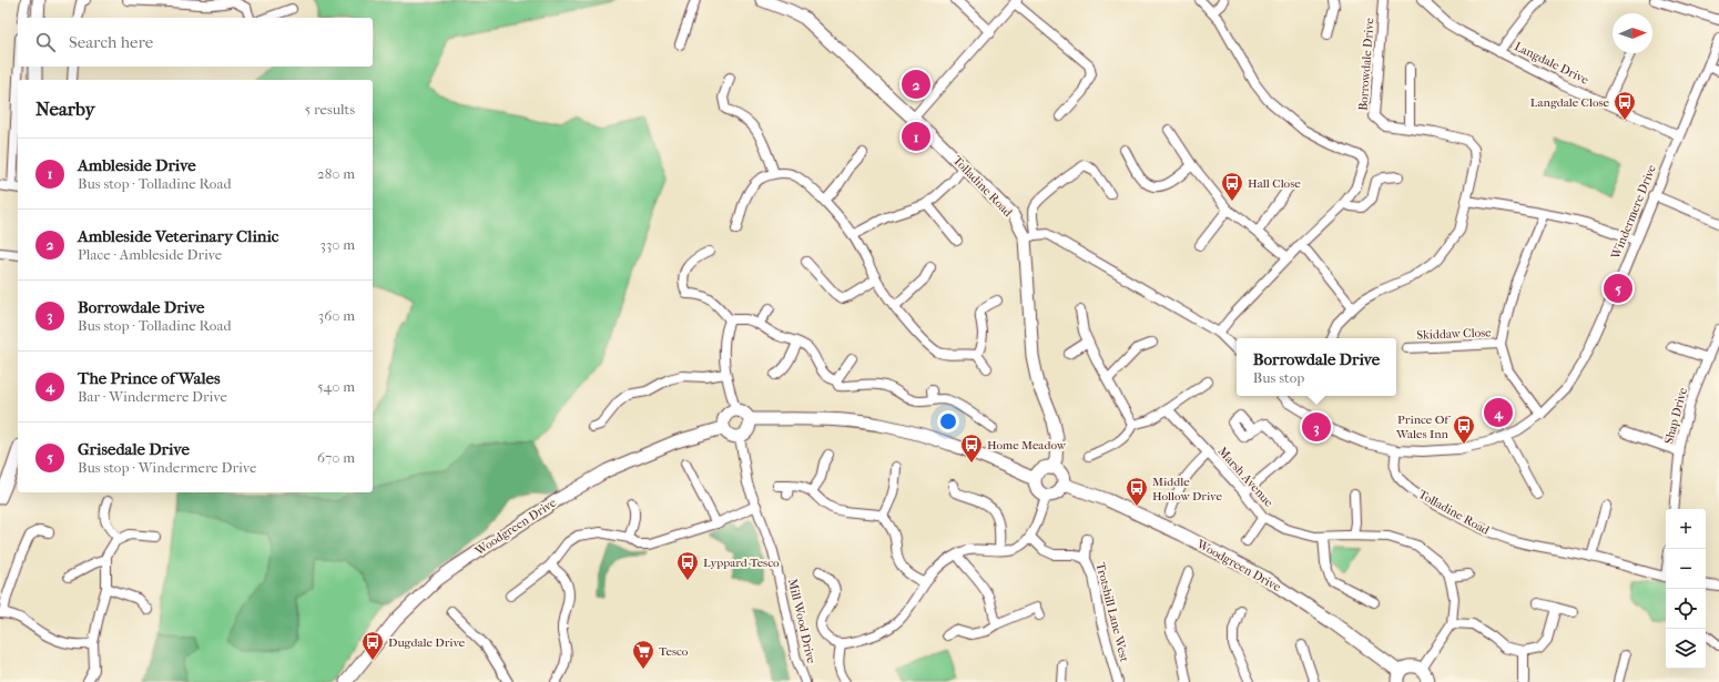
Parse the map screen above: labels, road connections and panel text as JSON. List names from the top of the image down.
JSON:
{
  "streets": {
    "main road": ["Tolladine Road", "Woodgreen Drive"],
    "street": [
      "Langdale Drive",
      "Borrowdale Drive",
      "Windermere Drive",
      "Skiddaw Close",
      "Shap Drive",
      "Marsh Avenue",
      "Trotshill Lane West",
      "Mill Wood Drive"
    ]
  },
  "crossings": [
    ["Langdale Drive", "Windermere Drive"],
    ["Tolladine Road", "Windermere Drive"],
    ["Woodgreen Drive", "Mill Wood Drive"]
  ],
  "places": {
    "bus stop": [
      "Langdale Close",
      "Hall Close",
      "Prince Of Wales Inn",
      "Home Meadow",
      "Middle Hollow Drive",
      "Lyppard Tesco",
      "Dugdale Drive"
    ],
    "supermarket": ["Tesco"]
  },
  "north": "right",
  "page": {
    "search": "Search here",
    "pins": [
      "2",
      "1",
      "5",
      "4",
      "3"
    ],
    "heading": ["Nearby", "5 results"],
    "list": [
      {
        "mark": "1",
        "name": "Ambleside Drive",
        "note": "Bus stop · Tolladine Road",
        "value": "280 m"
      },
      {
        "mark": "2",
        "name": "Ambleside Veterinary Clinic",
        "note": "Place · Ambleside Drive",
        "value": "330 m"
      },
      {
        "mark": "3",
        "name": "Borrowdale Drive",
        "note": "Bus stop · Tolladine Road",
        "value": "360 m"
      },
      {
        "mark": "4",
        "name": "The Prince of Wales",
        "note": "Bar · Windermere Drive",
        "value": "540 m"
      },
      {
        "mark": "5",
        "name": "Grisedale Drive",
        "note": "Bus stop · Windermere Drive",
        "value": "670 m"
      }
    ],
    "popup": ["Borrowdale Drive", "Bus stop"],
    "map_buttons": ["+", "−"]
  }
}
